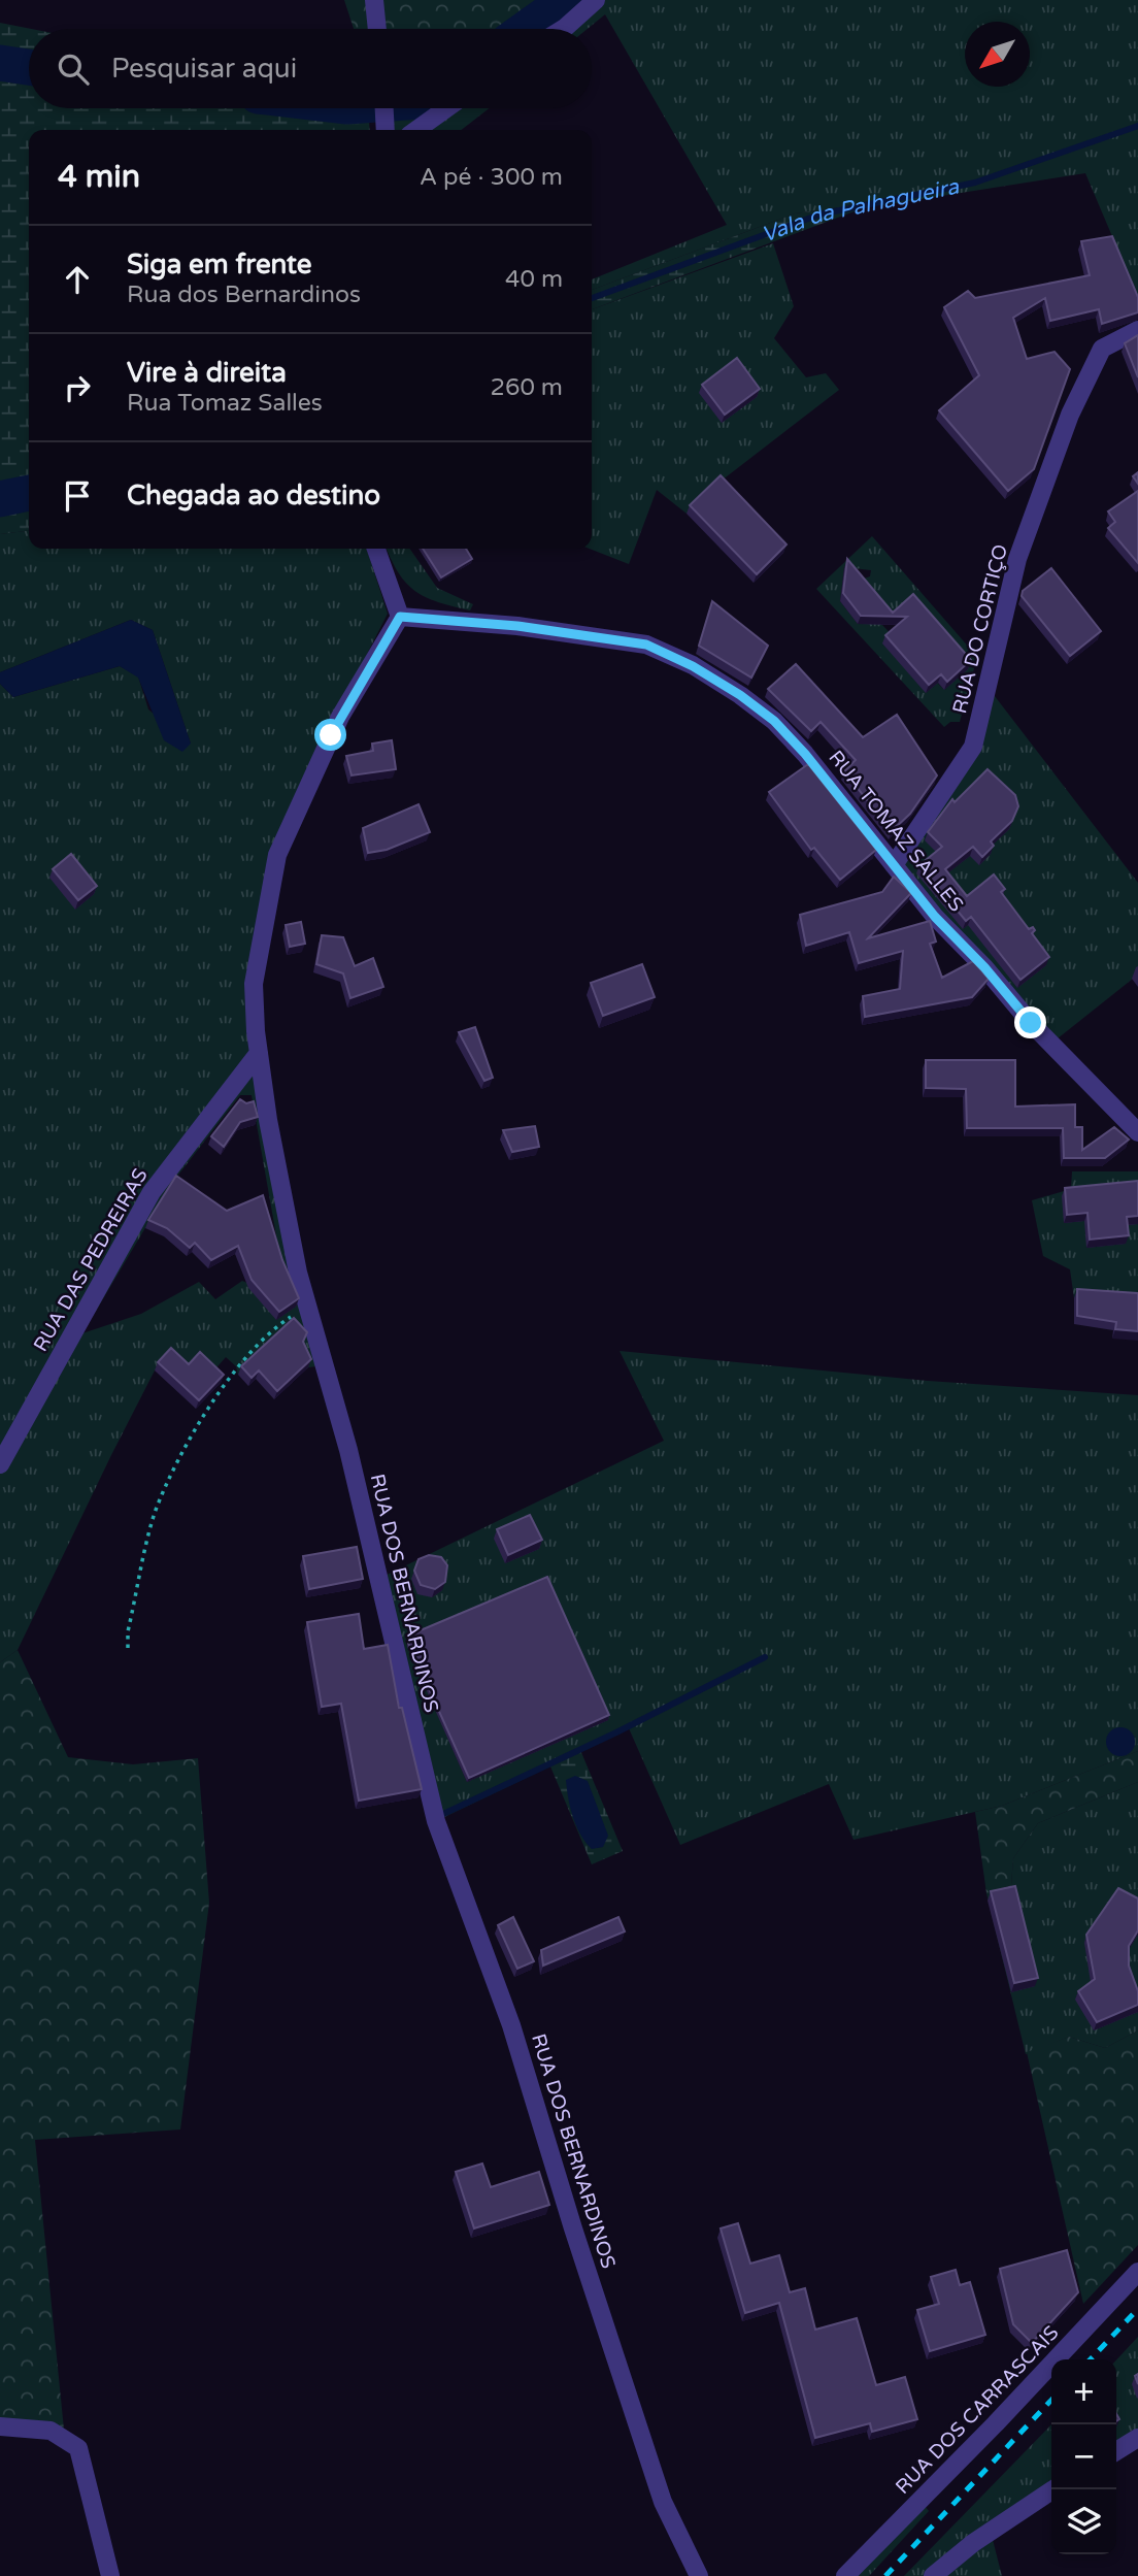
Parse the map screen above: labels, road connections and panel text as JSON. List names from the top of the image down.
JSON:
{
  "streets": {
    "street": [
      "RUA DO CORTIÇO",
      "RUA TOMAZ SALLES",
      "RUA DAS PEDREIRAS",
      "RUA DOS BERNARDINOS",
      "RUA DOS CARRASCAIS"
    ]
  },
  "crossings": [
    ["RUA DO CORTIÇO", "RUA TOMAZ SALLES"],
    ["RUA TOMAZ SALLES", "RUA DOS BERNARDINOS"],
    ["RUA DAS PEDREIRAS", "RUA DOS BERNARDINOS"]
  ],
  "water": ["Vala da Palhagueira"],
  "north": "bottom left",
  "page": {
    "search": "Pesquisar aqui",
    "heading": ["4 min", "A pé · 300 m"],
    "list": [
      ["Siga em frente", "Rua dos Bernardinos", "40 m"],
      ["Vire à direita", "Rua Tomaz Salles", "260 m"],
      "Chegada ao destino"
    ],
    "map_buttons": ["+", "−"]
  }
}
